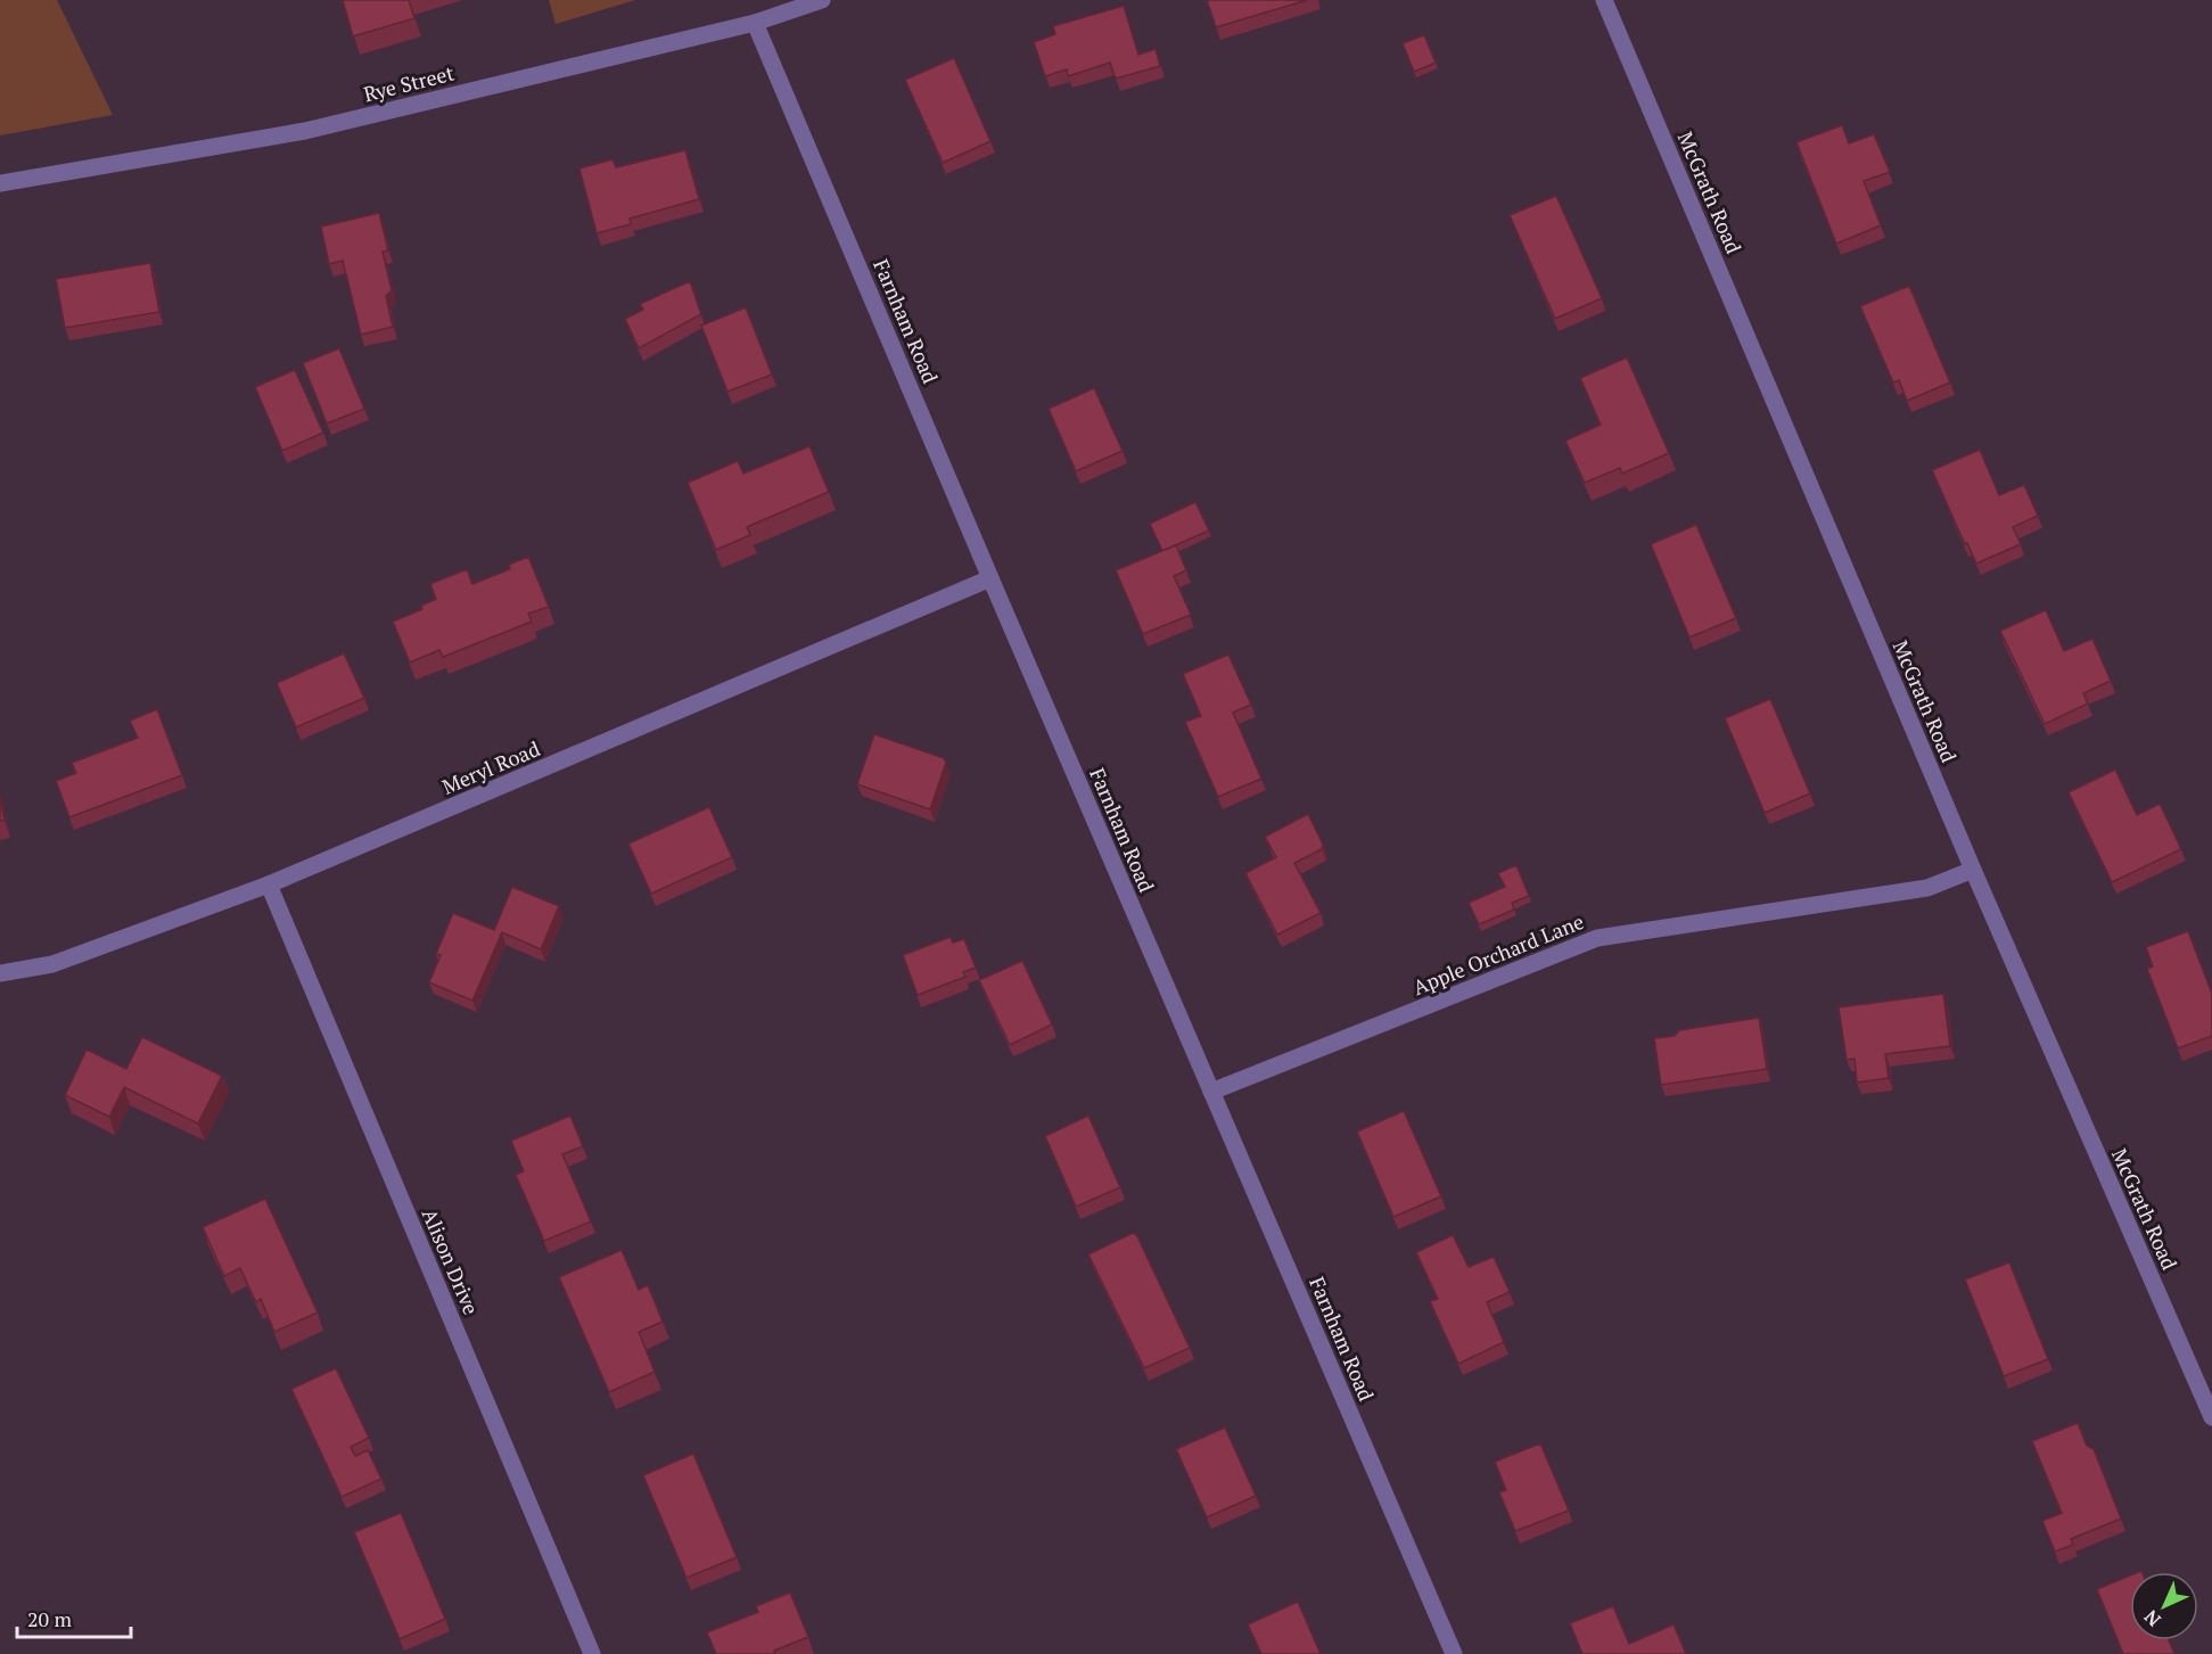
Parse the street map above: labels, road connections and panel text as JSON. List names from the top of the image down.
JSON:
{
  "streets": {
    "street": [
      "Rye Street",
      "McGrath Road",
      "Farnham Road",
      "Meryl Road",
      "Apple Orchard Lane",
      "Alison Drive"
    ]
  },
  "crossings": [
    ["Rye Street", "Farnham Road"],
    ["McGrath Road", "Apple Orchard Lane"],
    ["Farnham Road", "Meryl Road"],
    ["Farnham Road", "Apple Orchard Lane"],
    ["Meryl Road", "Alison Drive"]
  ],
  "scale_bar": "20 m",
  "north": "bottom left"
}
